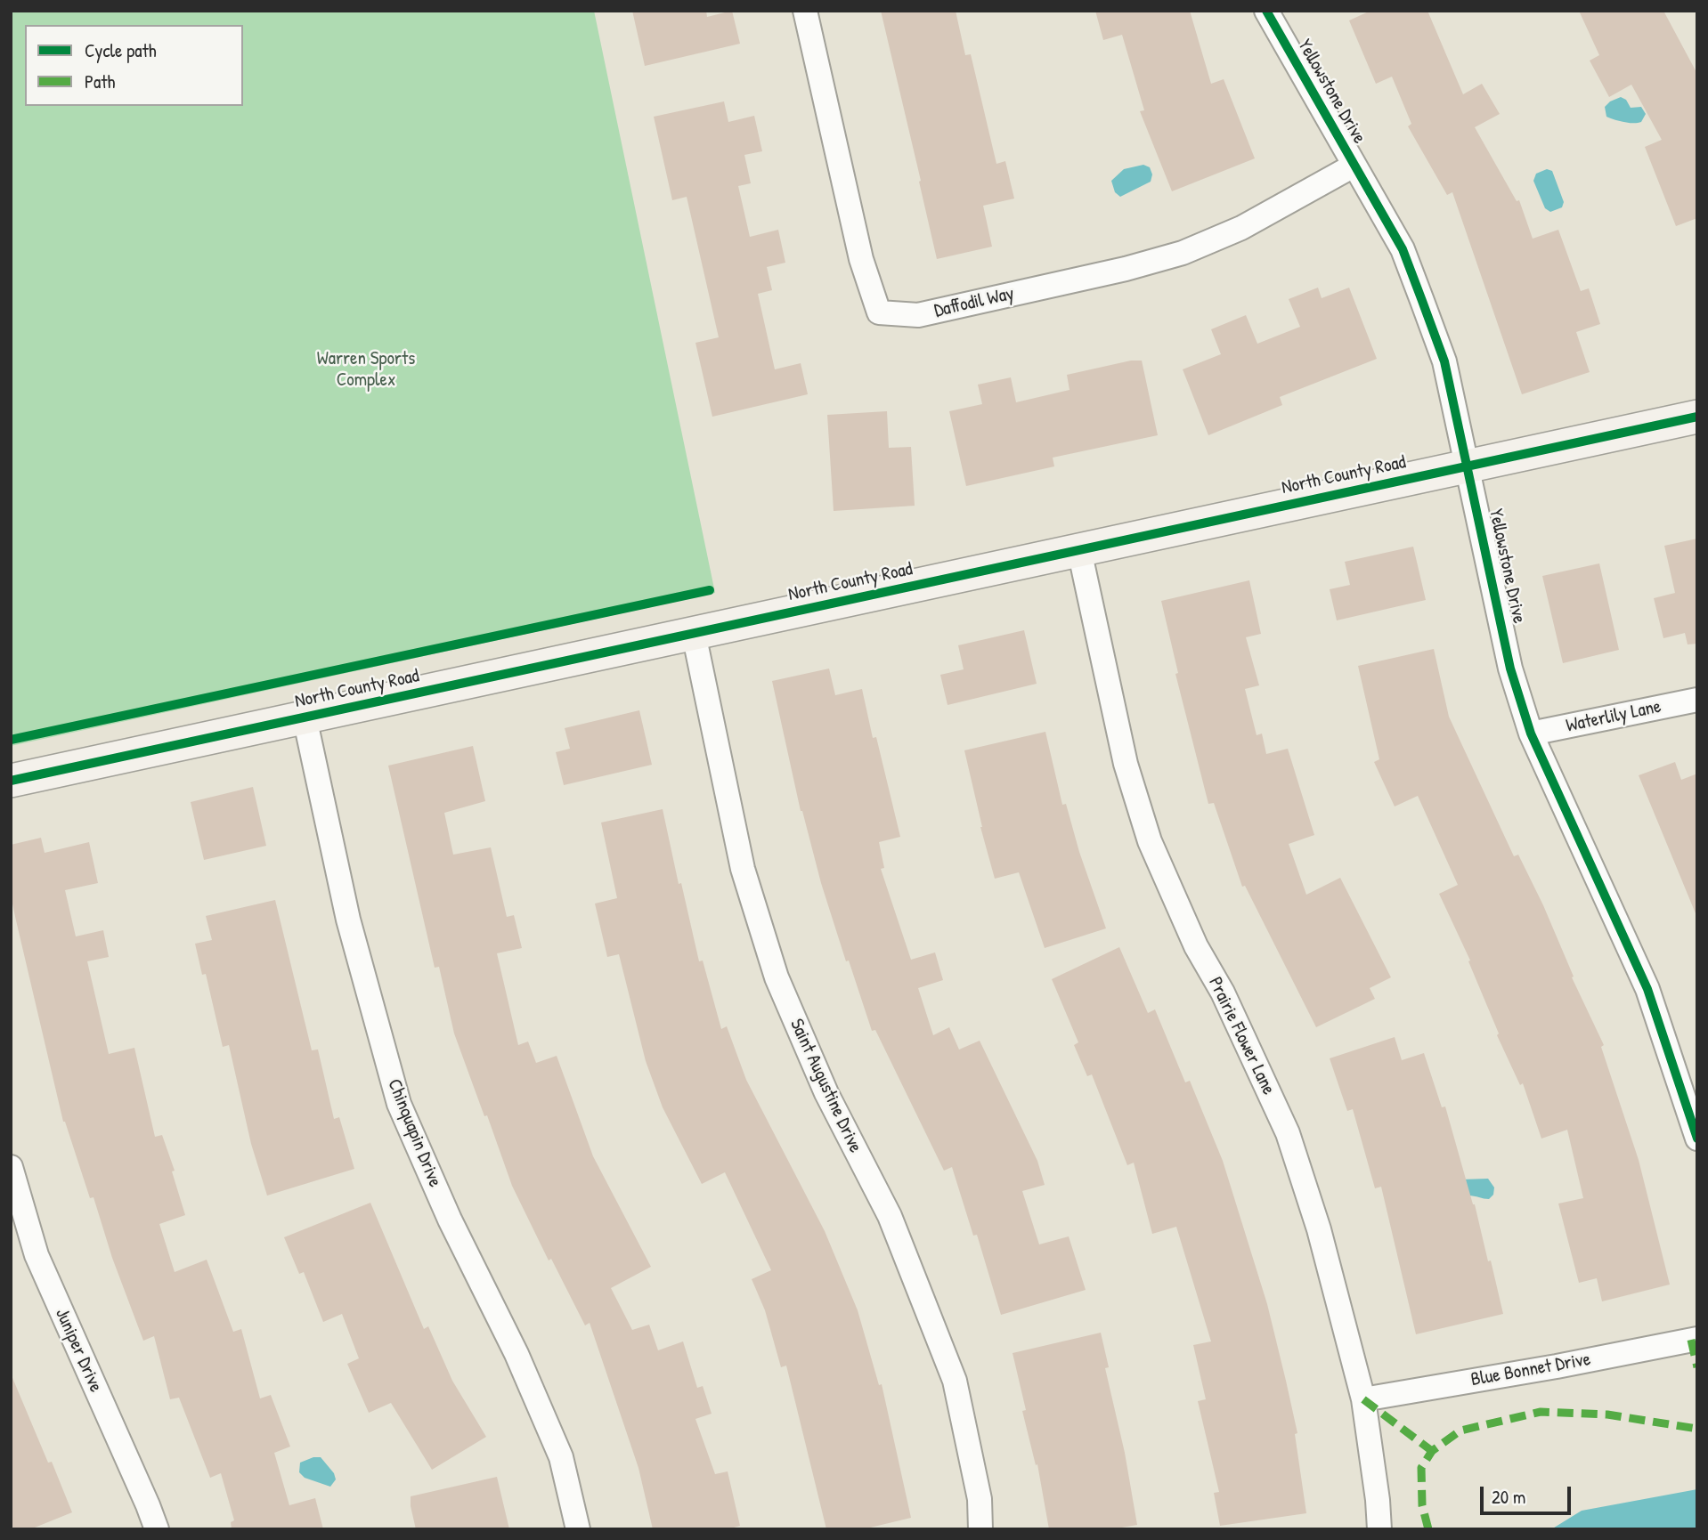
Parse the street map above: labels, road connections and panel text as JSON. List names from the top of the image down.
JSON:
{
  "streets": {
    "street": [
      "Yellowstone Drive",
      "Daffodil Way",
      "North County Road",
      "Waterlily Lane",
      "Prairie Flower Lane",
      "Saint Augustine Drive",
      "Chinquapin Drive",
      "Juniper Drive",
      "Blue Bonnet Drive"
    ]
  },
  "crossings": [
    ["Yellowstone Drive", "Daffodil Way"],
    ["Yellowstone Drive", "North County Road"],
    ["Yellowstone Drive", "Waterlily Lane"],
    ["North County Road", "Prairie Flower Lane"],
    ["North County Road", "Saint Augustine Drive"],
    ["North County Road", "Chinquapin Drive"],
    ["Prairie Flower Lane", "Blue Bonnet Drive"]
  ],
  "parks": ["Warren Sports Complex"],
  "legend": ["Cycle path", "Path"],
  "scale_bar": "20 m"
}
